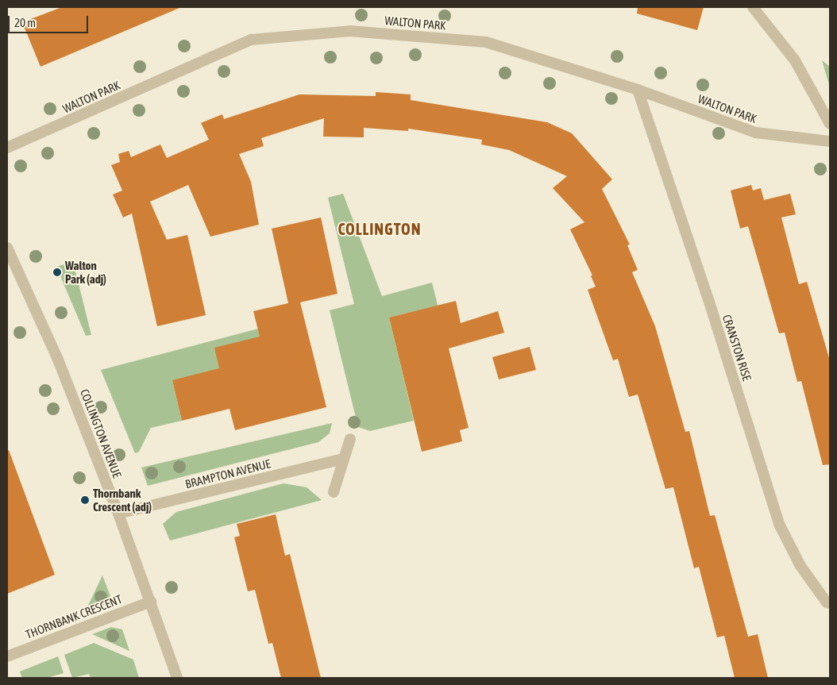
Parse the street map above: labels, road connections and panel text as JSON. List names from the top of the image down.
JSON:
{
  "streets": {
    "street": [
      "WALTON PARK",
      "CRANSTON RISE",
      "COLLINGTON AVENUE",
      "BRAMPTON AVENUE",
      "THORNBANK CRESCENT"
    ]
  },
  "crossings": [
    ["WALTON PARK", "CRANSTON RISE"],
    ["COLLINGTON AVENUE", "BRAMPTON AVENUE"],
    ["COLLINGTON AVENUE", "THORNBANK CRESCENT"]
  ],
  "districts": ["COLLINGTON"],
  "places": ["Walton Park (adj)", "Thornbank Crescent (adj)"],
  "scale_bar": "20 m"
}
